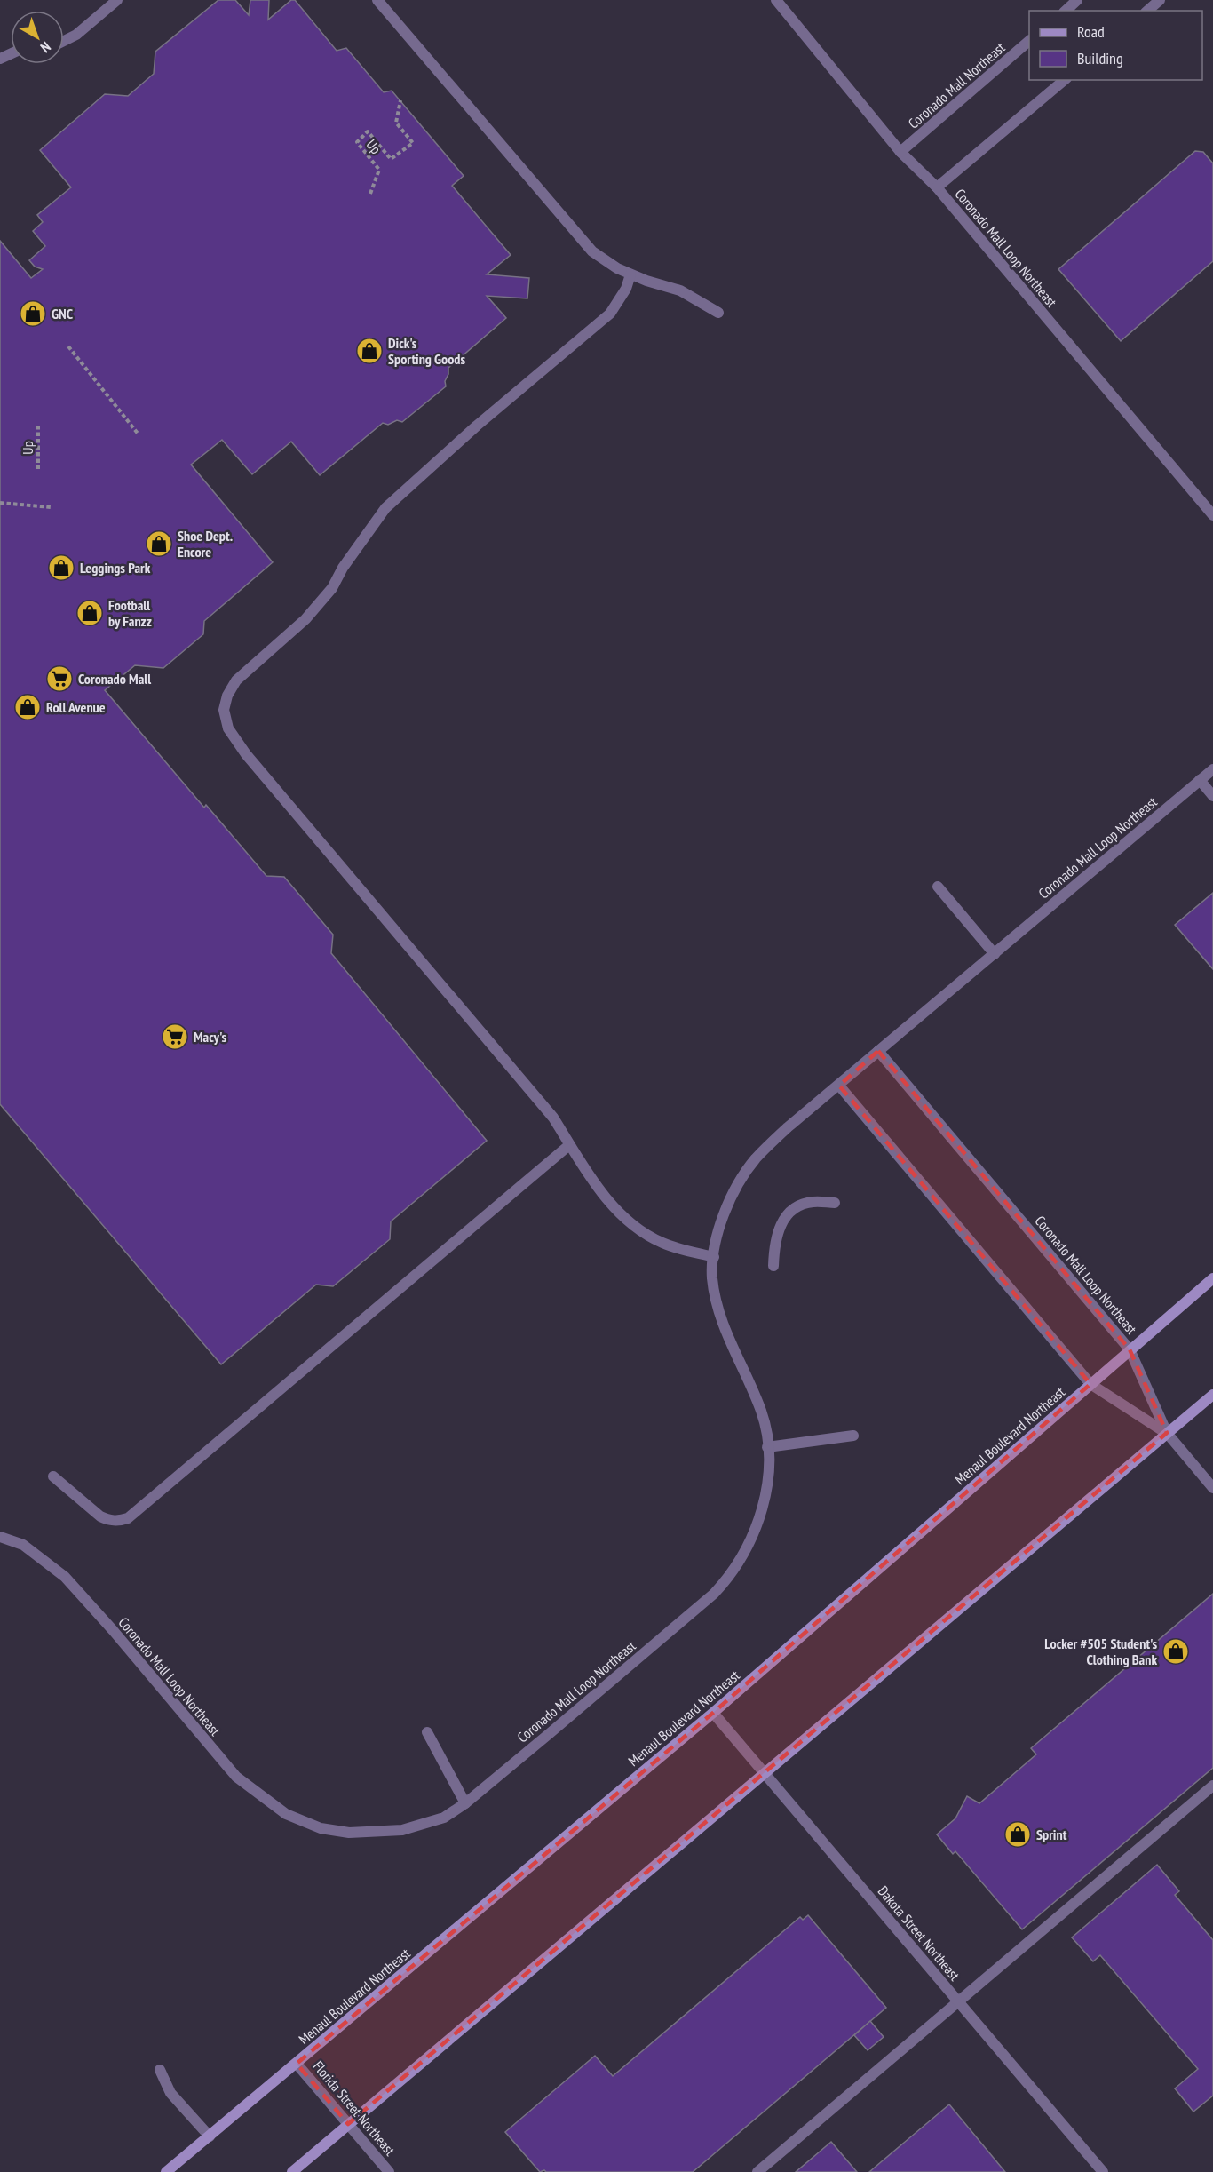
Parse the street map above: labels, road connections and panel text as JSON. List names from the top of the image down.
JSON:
{
  "streets": {
    "main road": ["Menaul Boulevard Northeast"],
    "street": [
      "Coronado Mall Northeast",
      "Coronado Mall Loop Northeast",
      "Dakota Street Northeast",
      "Florida Street Northeast"
    ],
    "path": ["Up"]
  },
  "crossings": [
    ["Coronado Mall Northeast", "Coronado Mall Loop Northeast"],
    ["Coronado Mall Loop Northeast", "Menaul Boulevard Northeast"],
    ["Menaul Boulevard Northeast", "Dakota Street Northeast"],
    ["Menaul Boulevard Northeast", "Florida Street Northeast"]
  ],
  "places": {
    "shop": [
      "GNC",
      "Dick's Sporting Goods",
      "Shoe Dept. Encore",
      "Leggings Park",
      "Football by Fanzz",
      "Roll Avenue",
      "Locker #505 Student's Clothing Bank",
      "Sprint"
    ],
    "supermarket": ["Coronado Mall", "Macy's"]
  },
  "legend": ["Road", "Building"],
  "north": "bottom right"
}
